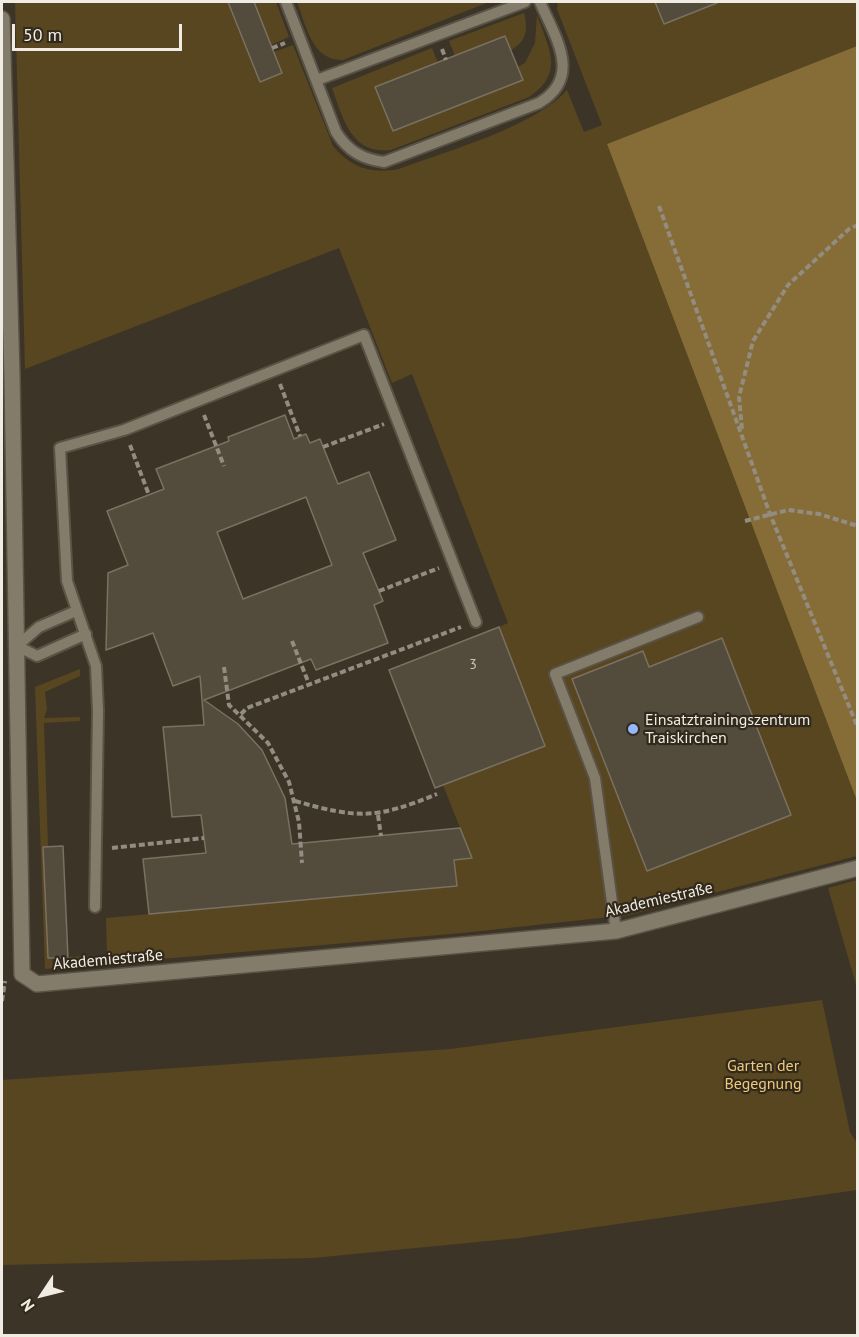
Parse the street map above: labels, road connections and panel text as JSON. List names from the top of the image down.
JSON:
{
  "streets": {
    "street": ["Akademiestraße"]
  },
  "parks": ["Garten der Begegnung"],
  "places": ["Einsatztrainingszentrum Traiskirchen"],
  "house_numbers": ["3"],
  "scale_bar": "50 m",
  "north": "bottom left"
}
